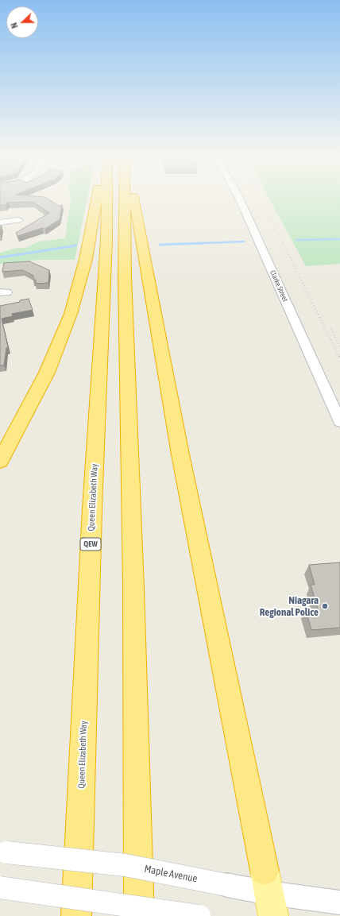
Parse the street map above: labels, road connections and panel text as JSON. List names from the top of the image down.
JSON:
{
  "streets": {
    "highway": ["Queen Elizabeth Way", "QEW"],
    "street": ["Clarke Street", "Maple Avenue"]
  },
  "places": ["Niagara Regional Police"],
  "north": "left"
}
